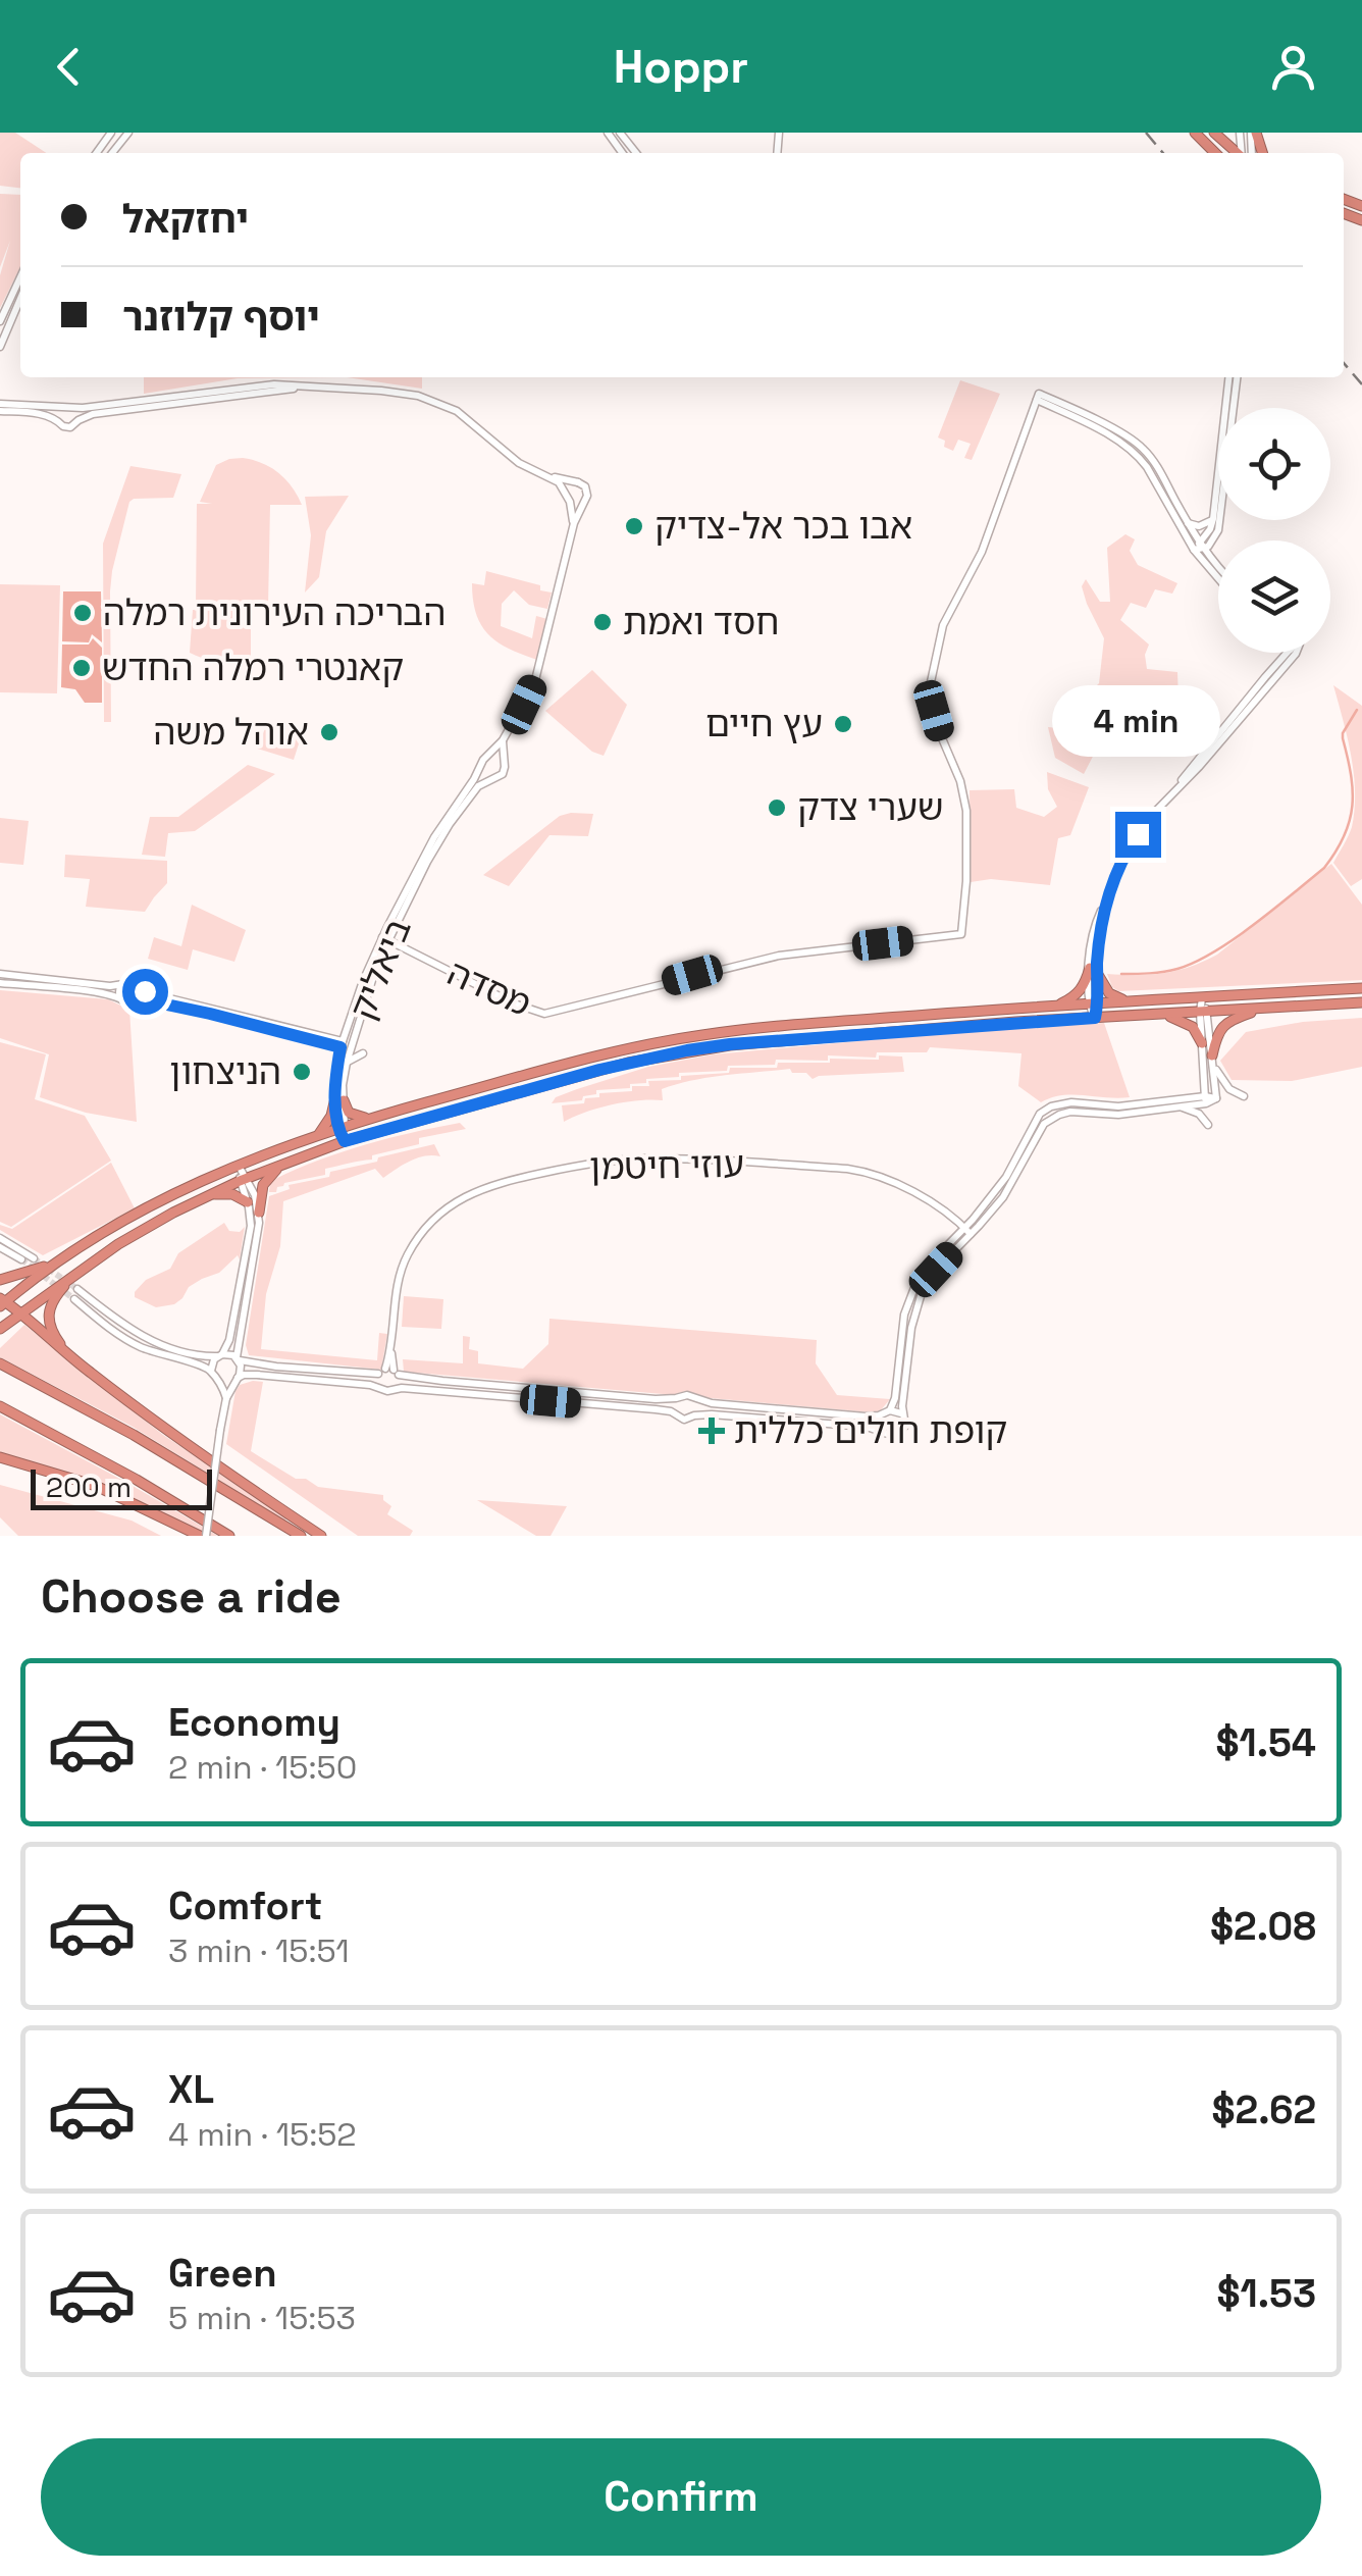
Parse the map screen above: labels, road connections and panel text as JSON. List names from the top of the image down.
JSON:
{
  "streets": {
    "street": ["ביאליק", "מסדה", "עוזי חיטמן"]
  },
  "crossings": [
    ["ביאליק", "מסדה"]
  ],
  "places": {
    "other": [
      "אבו בכר אל-צדיק",
      "הבריכה העירונית רמלה",
      "חסד ואמת",
      "קאנטרי רמלה החדש",
      "עץ חיים",
      "אוהל משה",
      "שערי צדק",
      "הניצחון"
    ],
    "health": ["קופת חולים כללית"]
  },
  "scale_bar": "200 m",
  "page": {
    "header": "Hoppr",
    "banner": ["יחזקאל", "יוסף קלוזנר"],
    "bubble": "4 min",
    "scale": "200 m",
    "heading": "Choose a ride",
    "list": [
      {
        "name": "Economy",
        "note": "2 min · 15:50",
        "value": "$1.54"
      },
      {
        "name": "Comfort",
        "note": "3 min · 15:51",
        "value": "$2.08"
      },
      {
        "name": "XL",
        "note": "4 min · 15:52",
        "value": "$2.62"
      },
      {
        "name": "Green",
        "note": "5 min · 15:53",
        "value": "$1.53"
      }
    ],
    "buttons": "Confirm"
  }
}
